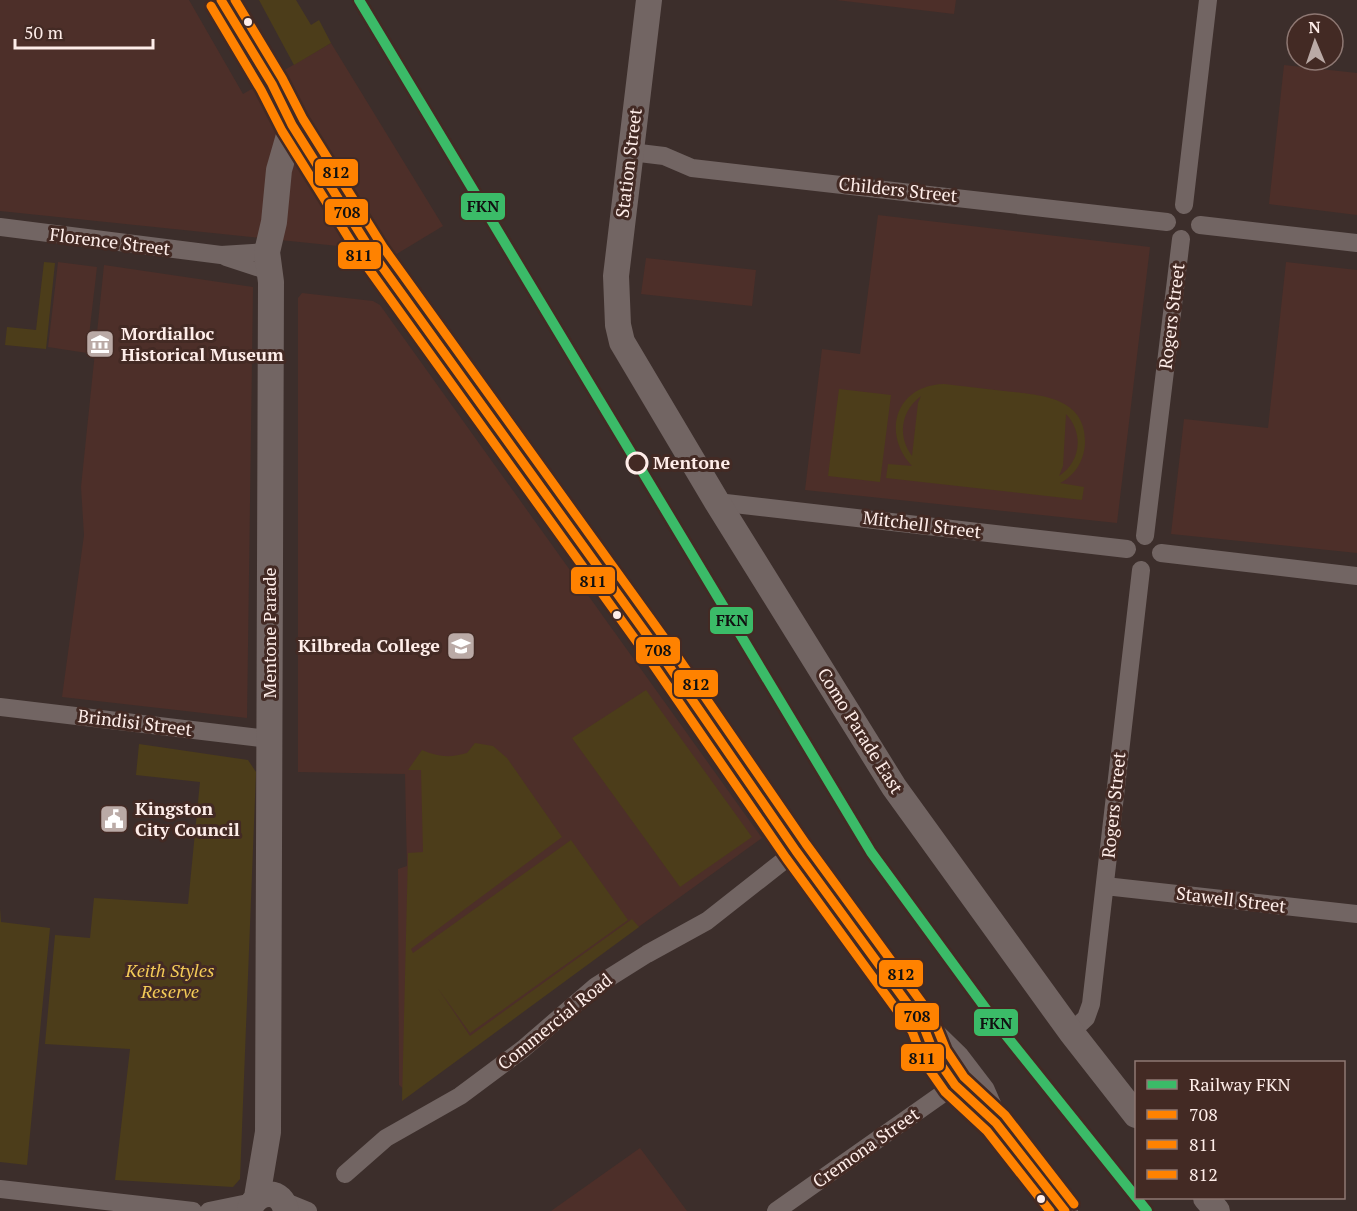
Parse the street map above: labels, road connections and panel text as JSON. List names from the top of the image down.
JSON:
{
  "streets": {
    "street": [
      "Station Street",
      "Childers Street",
      "Florence Street",
      "Rogers Street",
      "Mitchell Street",
      "Mentone Parade",
      "Brindisi Street",
      "Como Parade East",
      "Stawell Street",
      "Commercial Road",
      "Cremona Street"
    ]
  },
  "crossings": [
    ["Station Street", "Childers Street"],
    ["Station Street", "Como Parade East"],
    ["Childers Street", "Rogers Street"],
    ["Florence Street", "Mentone Parade"],
    ["Rogers Street", "Mitchell Street"],
    ["Rogers Street", "Como Parade East"],
    ["Rogers Street", "Stawell Street"],
    ["Mitchell Street", "Como Parade East"],
    ["Mentone Parade", "Brindisi Street"]
  ],
  "parks": ["Keith Styles Reserve"],
  "places": {
    "museum": ["Mordialloc Historical Museum"],
    "other": ["Mentone"],
    "school or university": ["Kilbreda College"],
    "public building": ["Kingston City Council"]
  },
  "lines": [
    "rail line FKN",
    "transit line 708",
    "transit line 812",
    "transit line 811"
  ],
  "legend": [
    "Railway FKN",
    "708",
    "811",
    "812"
  ],
  "scale_bar": "50 m",
  "north": "top"
}
